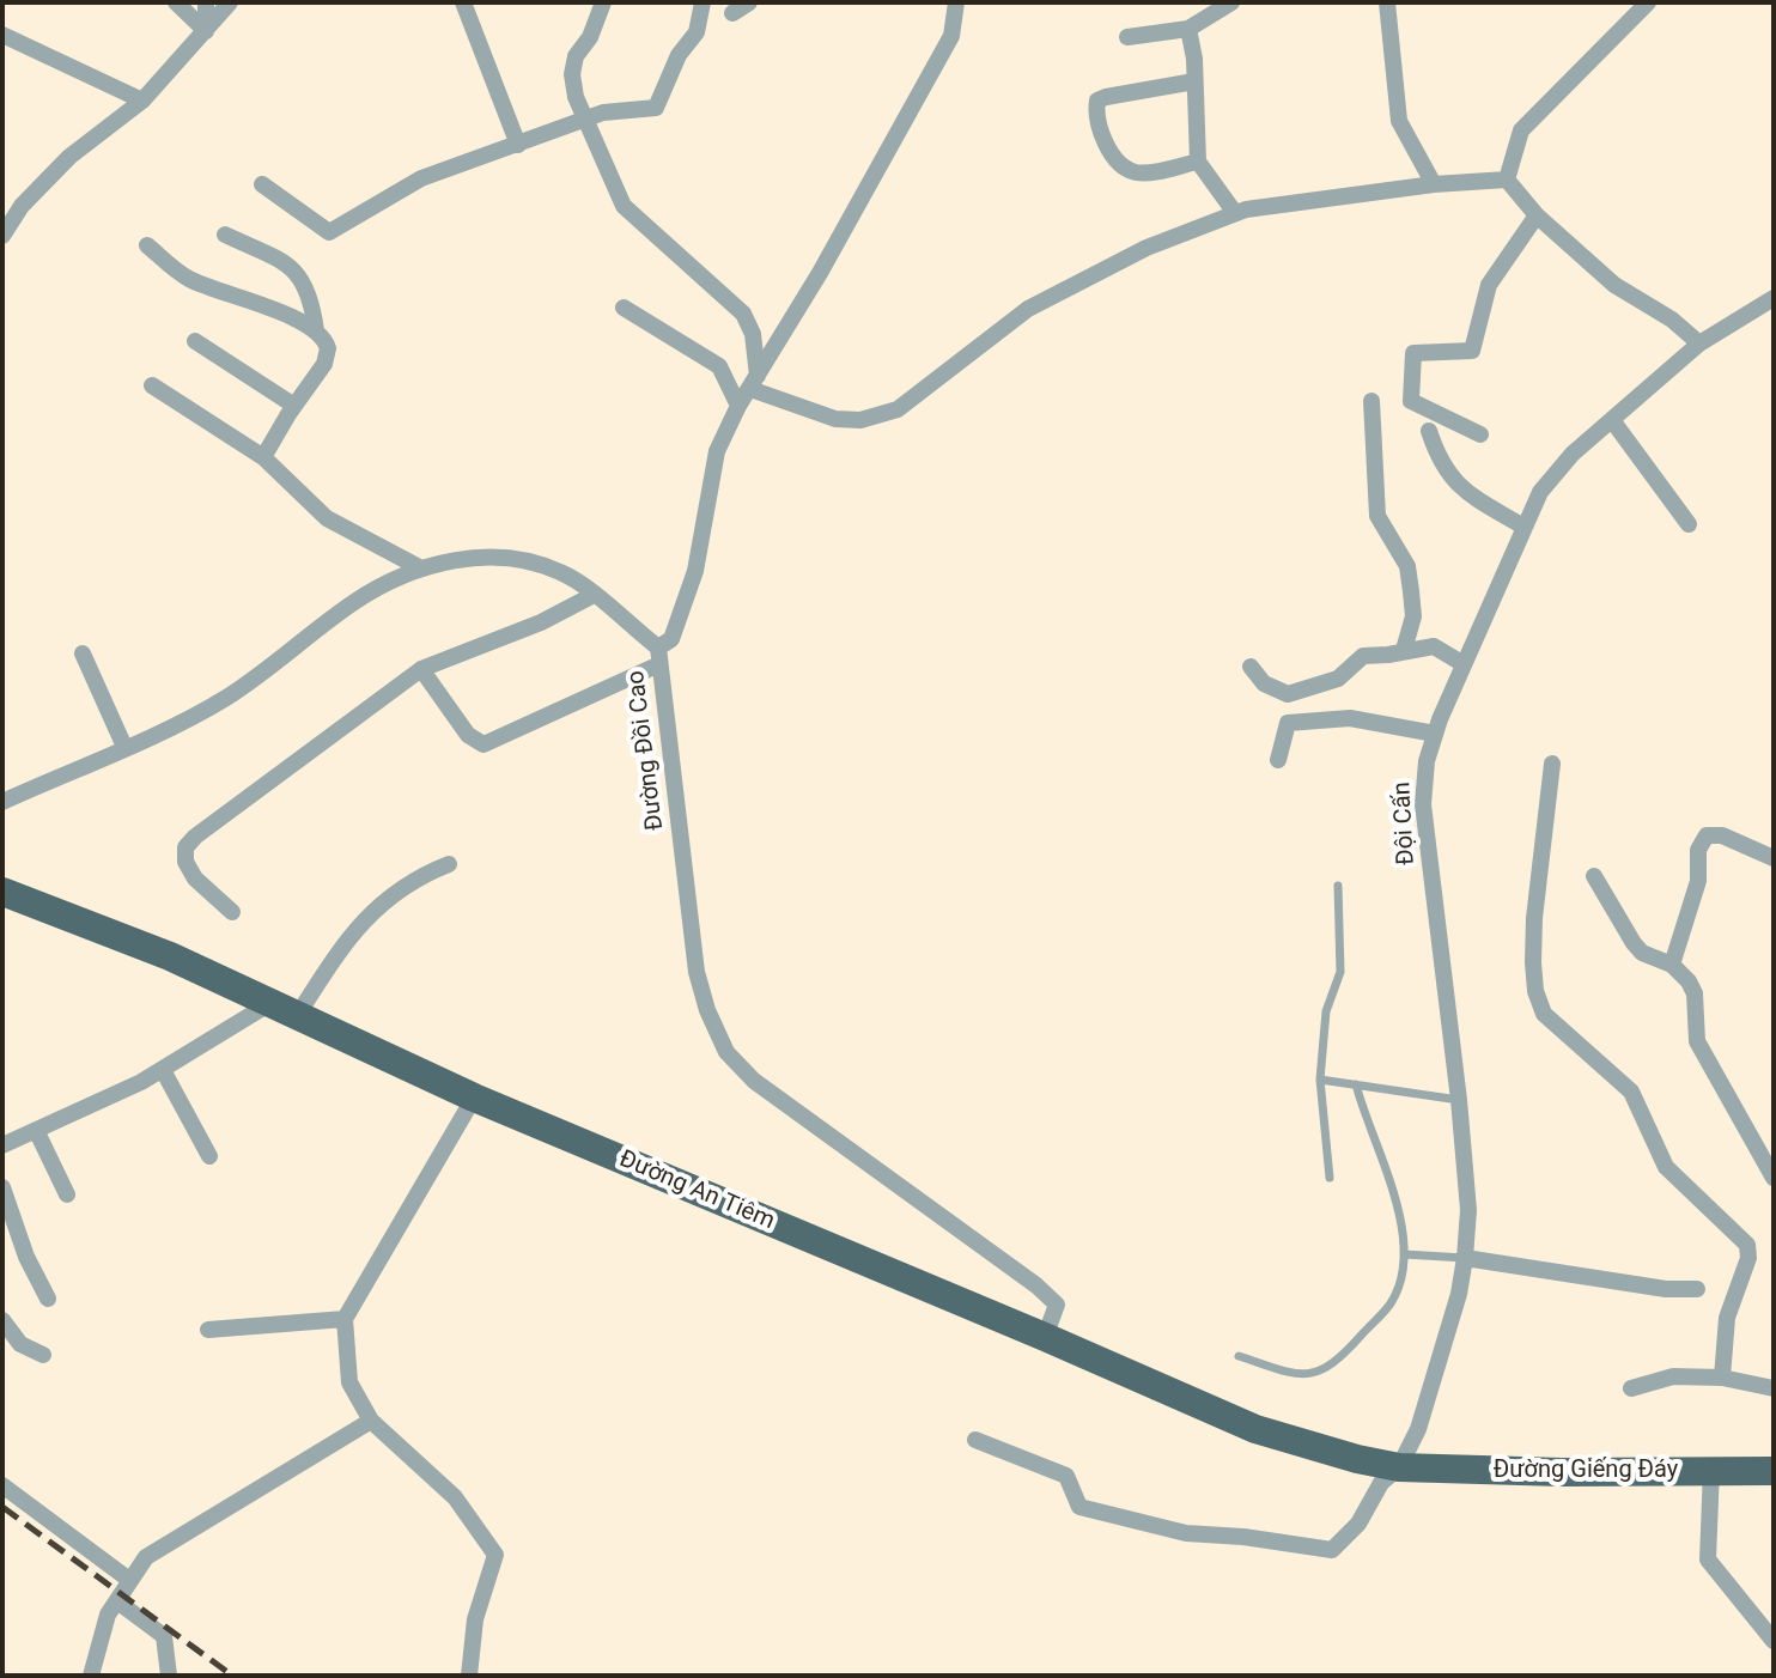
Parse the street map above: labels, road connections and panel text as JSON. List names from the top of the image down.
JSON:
{
  "streets": {
    "main road": ["Đường An Tiêm", "Đường Giếng Đáy"],
    "street": ["Đường Đồi Cao", "Đội Cấn"]
  },
  "crossings": [
    ["Đường Đồi Cao", "Đường An Tiêm"],
    ["Đội Cấn", "Đường An Tiêm"],
    ["Đội Cấn", "Đường Giếng Đáy"],
    ["Đường An Tiêm", "Đường Giếng Đáy"]
  ]
}
